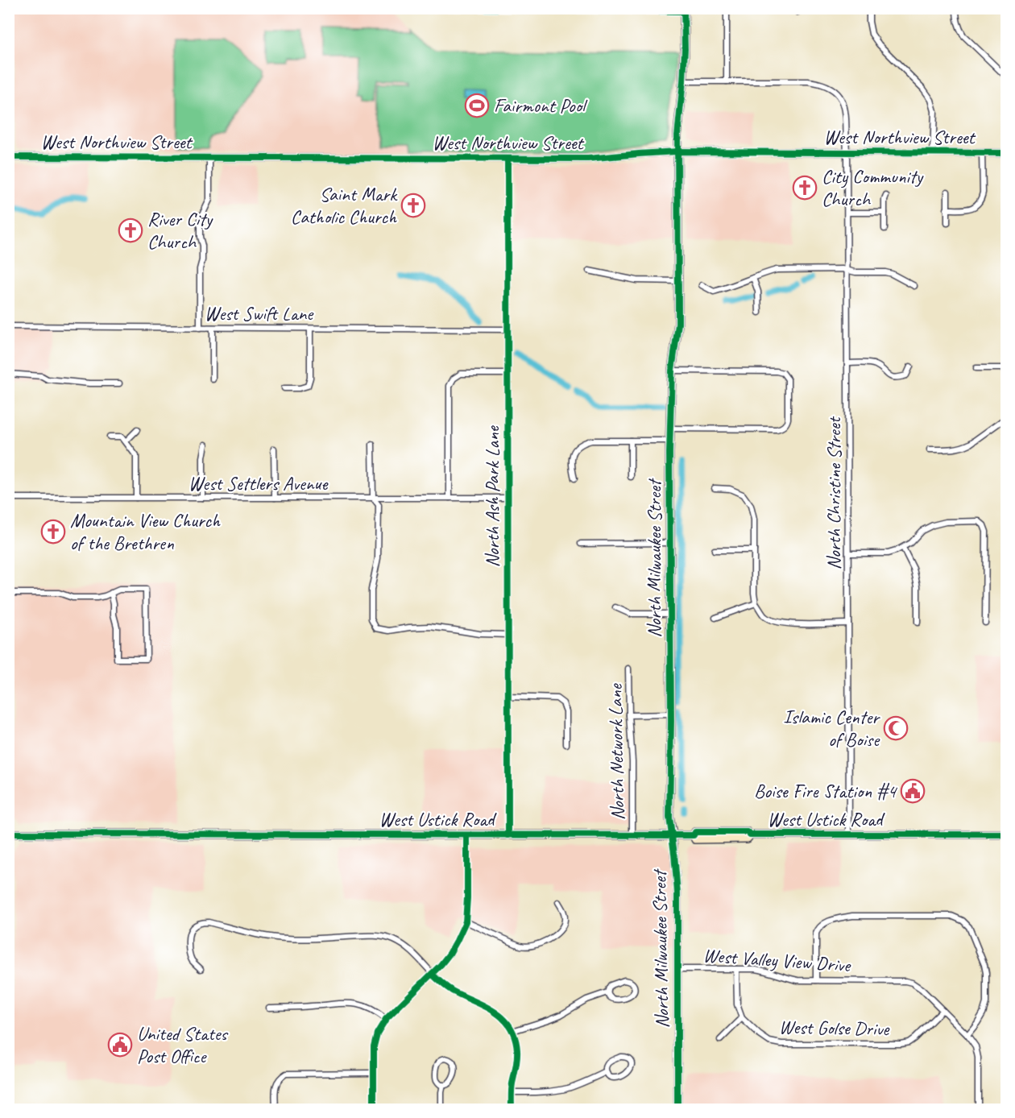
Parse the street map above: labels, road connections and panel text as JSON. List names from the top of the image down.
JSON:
{
  "streets": {
    "main road": ["North Milwaukee Street", "West Ustick Road"],
    "street": [
      "West Northview Street",
      "West Swift Lane",
      "West Settlers Avenue",
      "North Christine Street",
      "North Ash Park Lane",
      "North Network Lane",
      "West Valley View Drive",
      "West Golse Drive"
    ]
  },
  "crossings": [
    ["West Northview Street", "North Christine Street"],
    ["West Northview Street", "North Ash Park Lane"],
    ["West Northview Street", "North Milwaukee Street"],
    ["West Swift Lane", "North Ash Park Lane"],
    ["West Settlers Avenue", "North Ash Park Lane"],
    ["North Christine Street", "North Milwaukee Street"],
    ["North Christine Street", "West Ustick Road"],
    ["North Ash Park Lane", "West Ustick Road"],
    ["North Milwaukee Street", "West Ustick Road"],
    ["North Milwaukee Street", "West Valley View Drive"],
    ["North Network Lane", "West Ustick Road"],
    ["West Valley View Drive", "West Golse Drive"]
  ],
  "places": {
    "sports": ["Fairmont Pool"],
    "church": [
      "City Community Church",
      "Saint Mark Catholic Church",
      "River City Church",
      "Mountain View Church of the Brethren"
    ],
    "mosque": ["Islamic Center of Boise"],
    "public building": ["Boise Fire Station #4", "United States Post Office"]
  }
}
